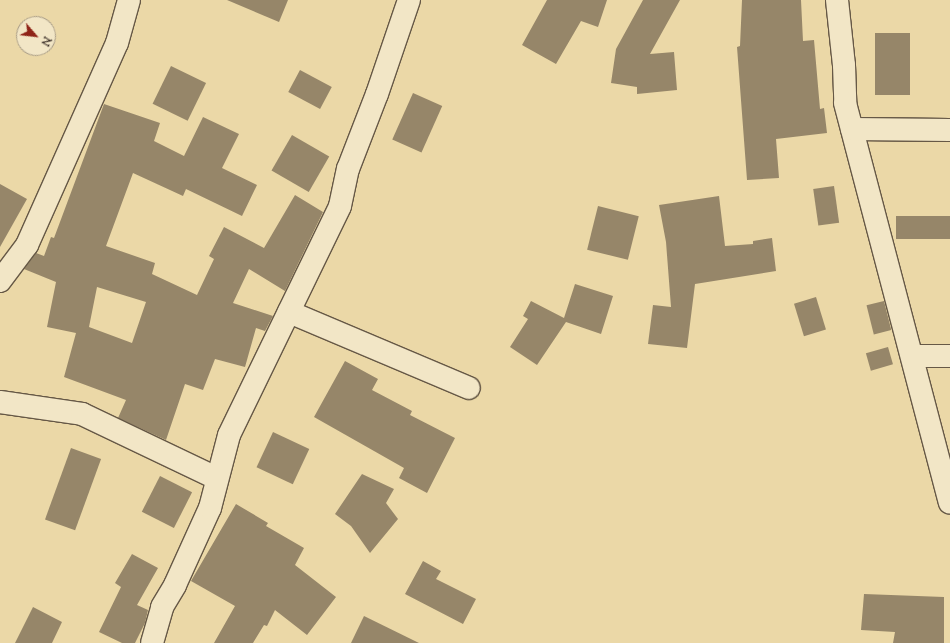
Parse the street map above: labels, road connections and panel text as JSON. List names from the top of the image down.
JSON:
{
  "north": "bottom right"
}
